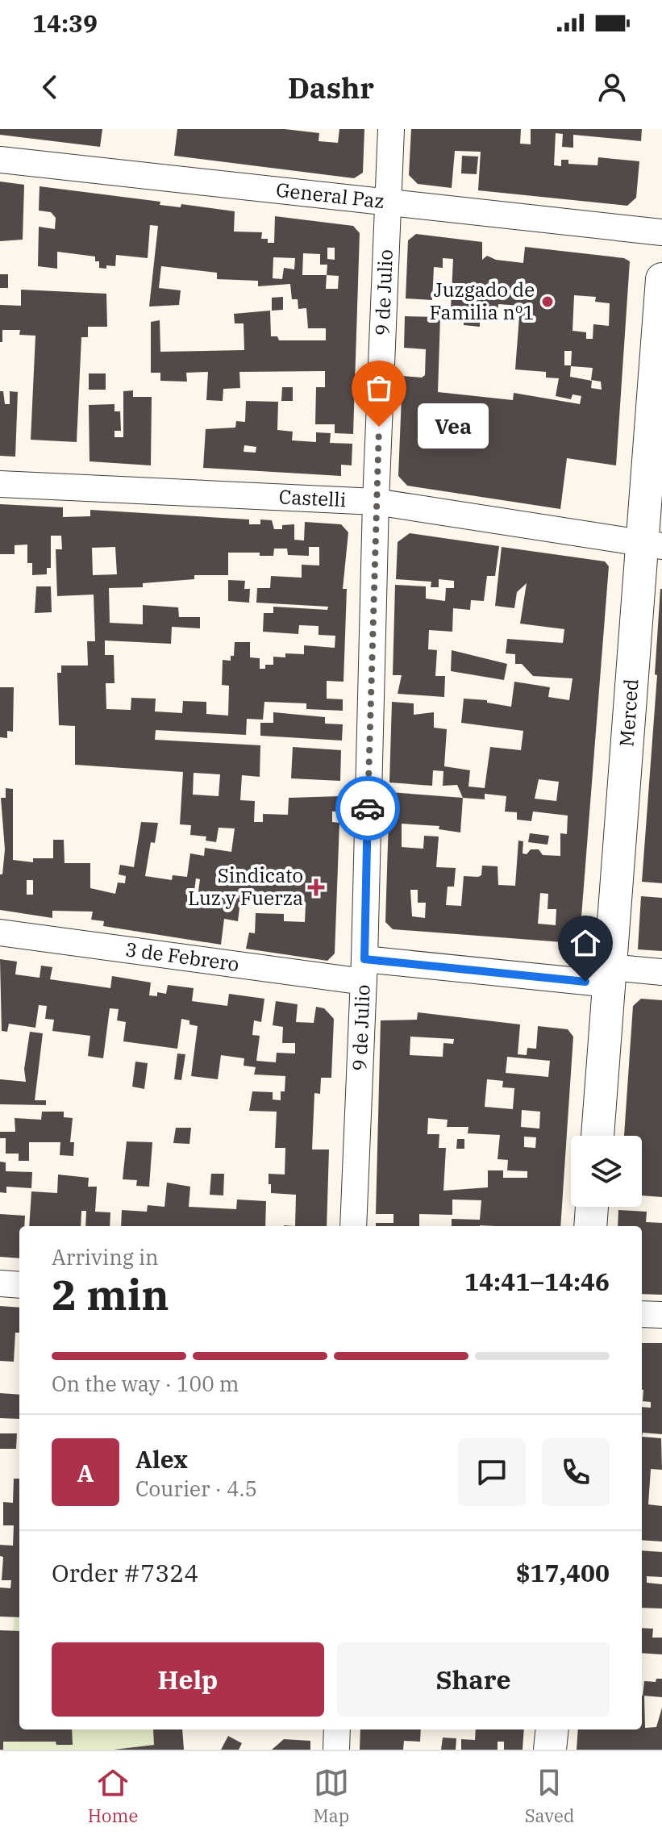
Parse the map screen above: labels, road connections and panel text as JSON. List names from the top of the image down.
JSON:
{
  "streets": {
    "street": [
      "General Paz",
      "9 de Julio",
      "Castelli",
      "Merced",
      "3 de Febrero"
    ]
  },
  "crossings": [
    ["General Paz", "9 de Julio"],
    ["9 de Julio", "Castelli"],
    ["9 de Julio", "3 de Febrero"],
    ["Castelli", "Merced"],
    ["Merced", "3 de Febrero"]
  ],
  "places": {
    "other": ["Juzgado de Familia nº1", "Vea"],
    "health": ["Sindicato Luz y Fuerza"]
  },
  "page": {
    "status": "14:39",
    "header": "Dashr",
    "bubble": "Vea",
    "heading": ["2 min", "Arriving in", "14:41–14:46"],
    "panel": [
      "Alex",
      "Courier · 4.5",
      "Order #7324",
      "$17,400"
    ],
    "bar": "On the way · 100 m",
    "round": "A",
    "buttons": ["Help", "Share"],
    "tabs": ["Home", "Map", "Saved"]
  }
}
